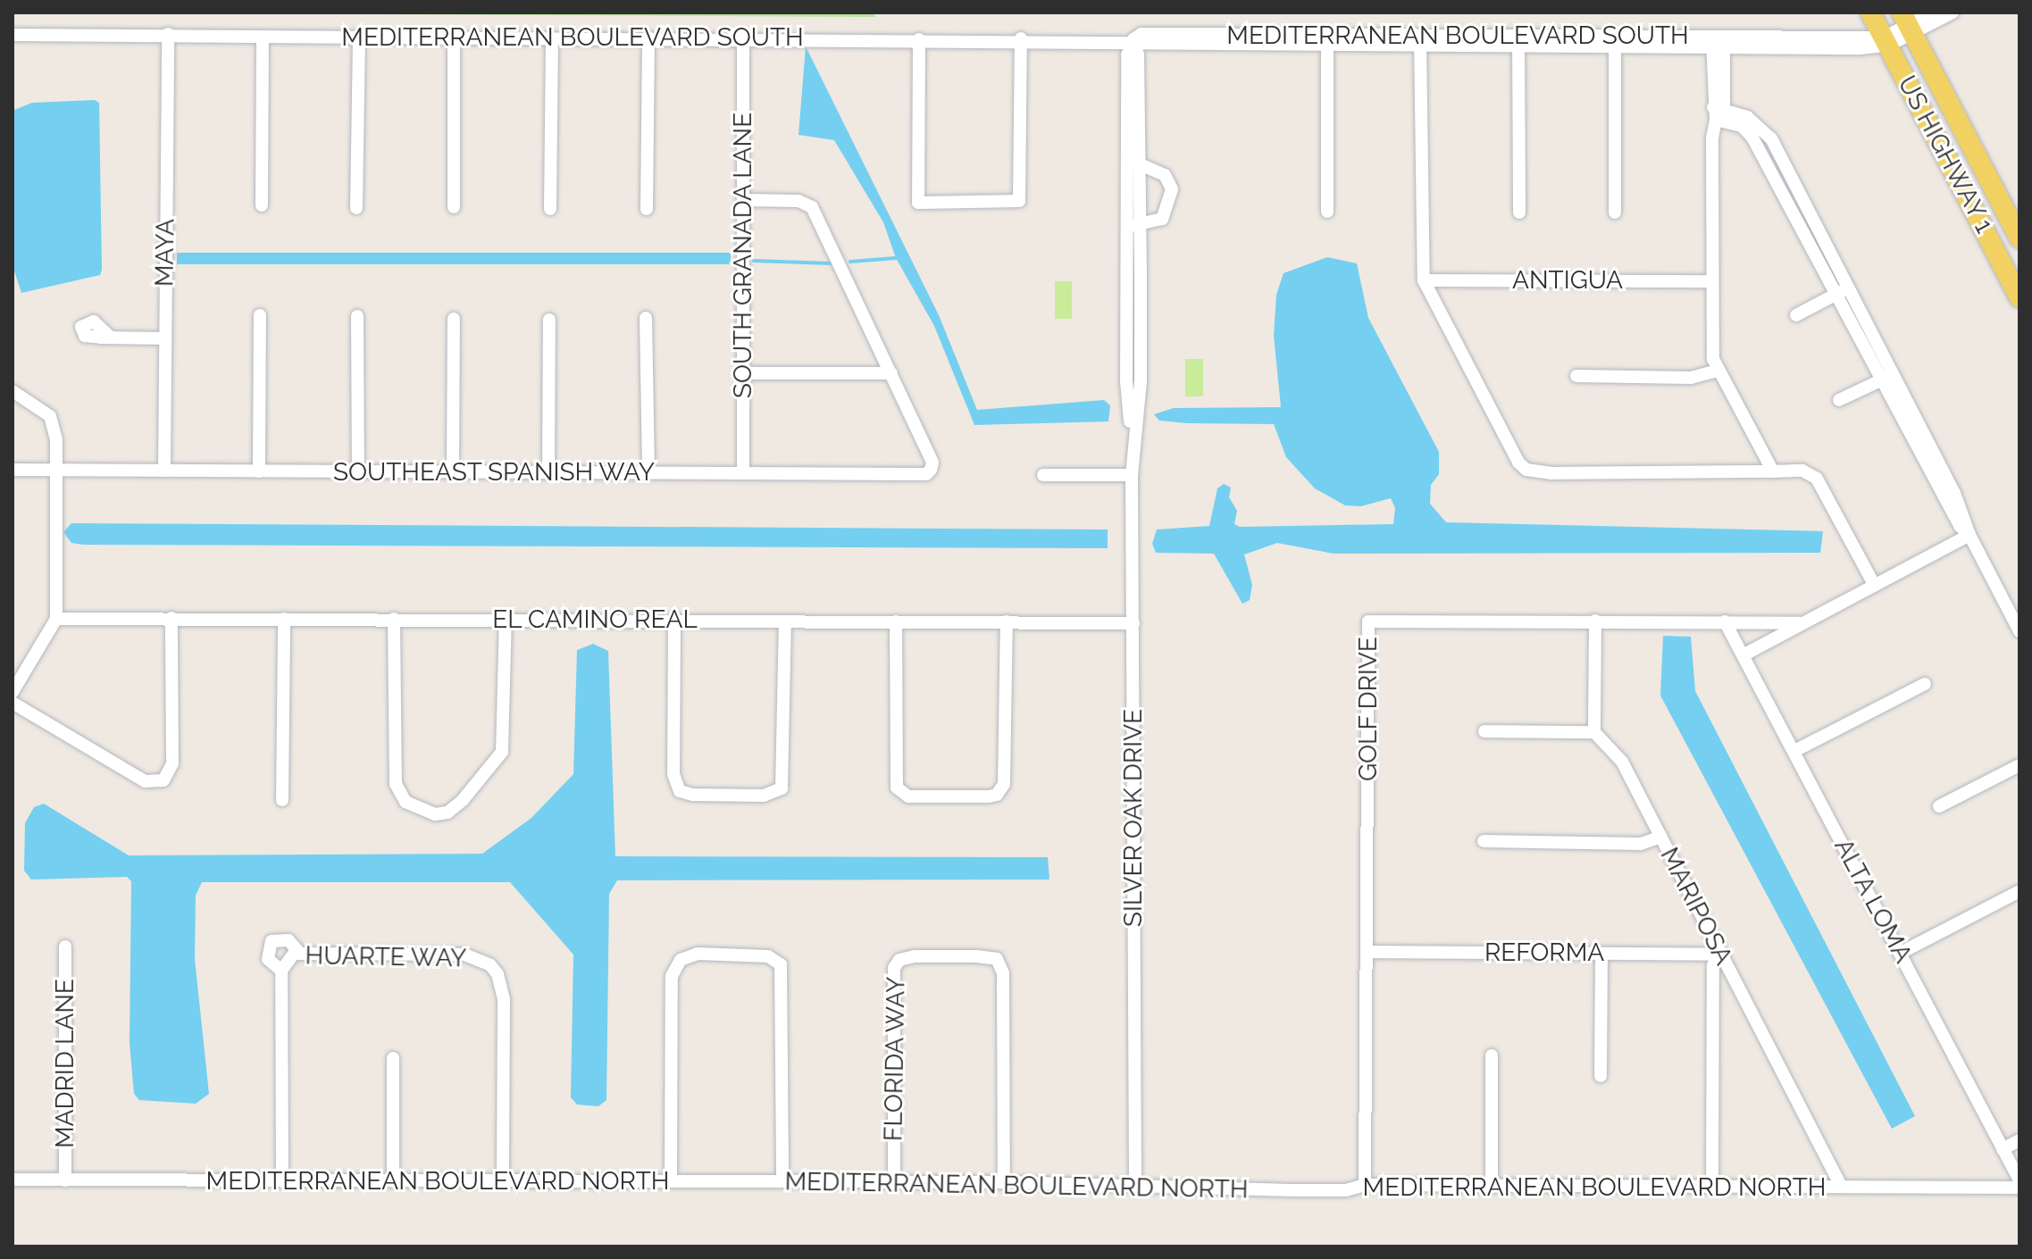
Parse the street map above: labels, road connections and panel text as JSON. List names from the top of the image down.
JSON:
{
  "streets": {
    "main road": ["US HIGHWAY 1"],
    "street": [
      "MEDITERRANEAN BOULEVARD SOUTH",
      "MAYA",
      "SOUTH GRANADA LANE",
      "ANTIGUA",
      "SOUTHEAST SPANISH WAY",
      "EL CAMINO REAL",
      "GOLF DRIVE",
      "SILVER OAK DRIVE",
      "ALTA LOMA",
      "MARIPOSA",
      "REFORMA",
      "HUARTE WAY",
      "FLORIDA WAY",
      "MADRID LANE",
      "MEDITERRANEAN BOULEVARD NORTH"
    ]
  },
  "crossings": [
    ["MEDITERRANEAN BOULEVARD SOUTH", "US HIGHWAY 1"],
    ["MEDITERRANEAN BOULEVARD SOUTH", "MAYA"],
    ["MEDITERRANEAN BOULEVARD SOUTH", "SOUTH GRANADA LANE"],
    ["MEDITERRANEAN BOULEVARD SOUTH", "SILVER OAK DRIVE"],
    ["MAYA", "SOUTHEAST SPANISH WAY"],
    ["SOUTH GRANADA LANE", "SOUTHEAST SPANISH WAY"],
    ["EL CAMINO REAL", "SILVER OAK DRIVE"],
    ["GOLF DRIVE", "ALTA LOMA"],
    ["GOLF DRIVE", "REFORMA"],
    ["GOLF DRIVE", "MEDITERRANEAN BOULEVARD NORTH"],
    ["SILVER OAK DRIVE", "MEDITERRANEAN BOULEVARD NORTH"],
    ["MARIPOSA", "REFORMA"],
    ["MARIPOSA", "MEDITERRANEAN BOULEVARD NORTH"],
    ["HUARTE WAY", "MEDITERRANEAN BOULEVARD NORTH"],
    ["FLORIDA WAY", "MEDITERRANEAN BOULEVARD NORTH"],
    ["MADRID LANE", "MEDITERRANEAN BOULEVARD NORTH"]
  ]
}
